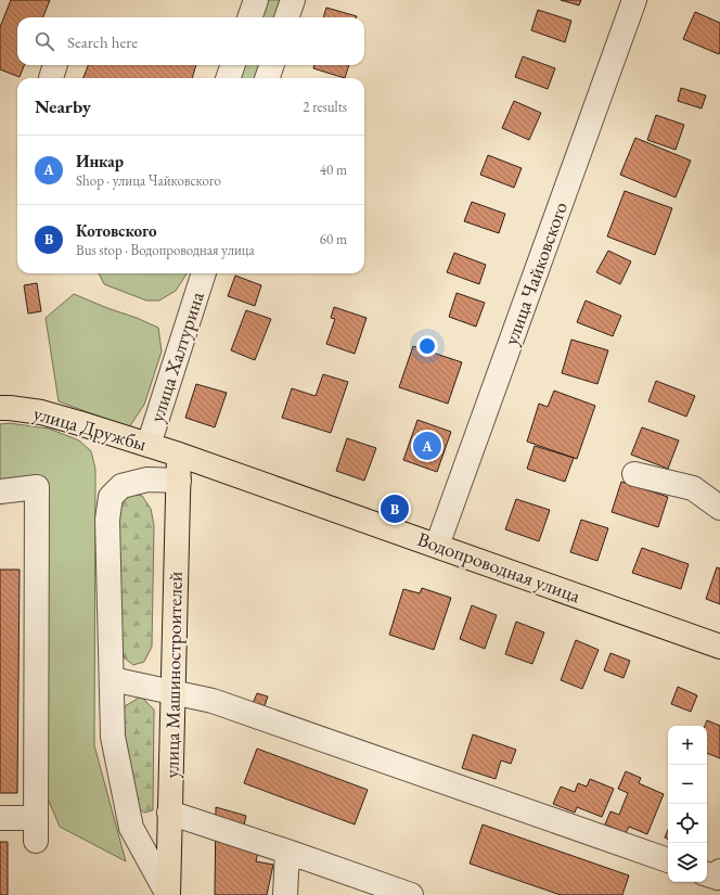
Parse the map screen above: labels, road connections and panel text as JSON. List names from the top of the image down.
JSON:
{
  "streets": {
    "main road": ["улица Дружбы", "Водопроводная улица", "улица Машиностроителей"],
    "street": ["улица Чайковского", "улица Халтурина"]
  },
  "crossings": [
    ["улица Чайковского", "Водопроводная улица"],
    ["улица Халтурина", "улица Дружбы"],
    ["улица Дружбы", "Водопроводная улица"],
    ["улица Дружбы", "улица Машиностроителей"],
    ["Водопроводная улица", "улица Машиностроителей"]
  ],
  "page": {
    "search": "Search here",
    "heading": ["Nearby", "2 results"],
    "list": [
      {
        "mark": "A",
        "name": "Инкар",
        "note": "Shop · улица Чайковского",
        "value": "40 m"
      },
      {
        "mark": "B",
        "name": "Котовского",
        "note": "Bus stop · Водопроводная улица",
        "value": "60 m"
      }
    ],
    "pins": ["A", "B"],
    "map_buttons": ["+", "−"]
  }
}
